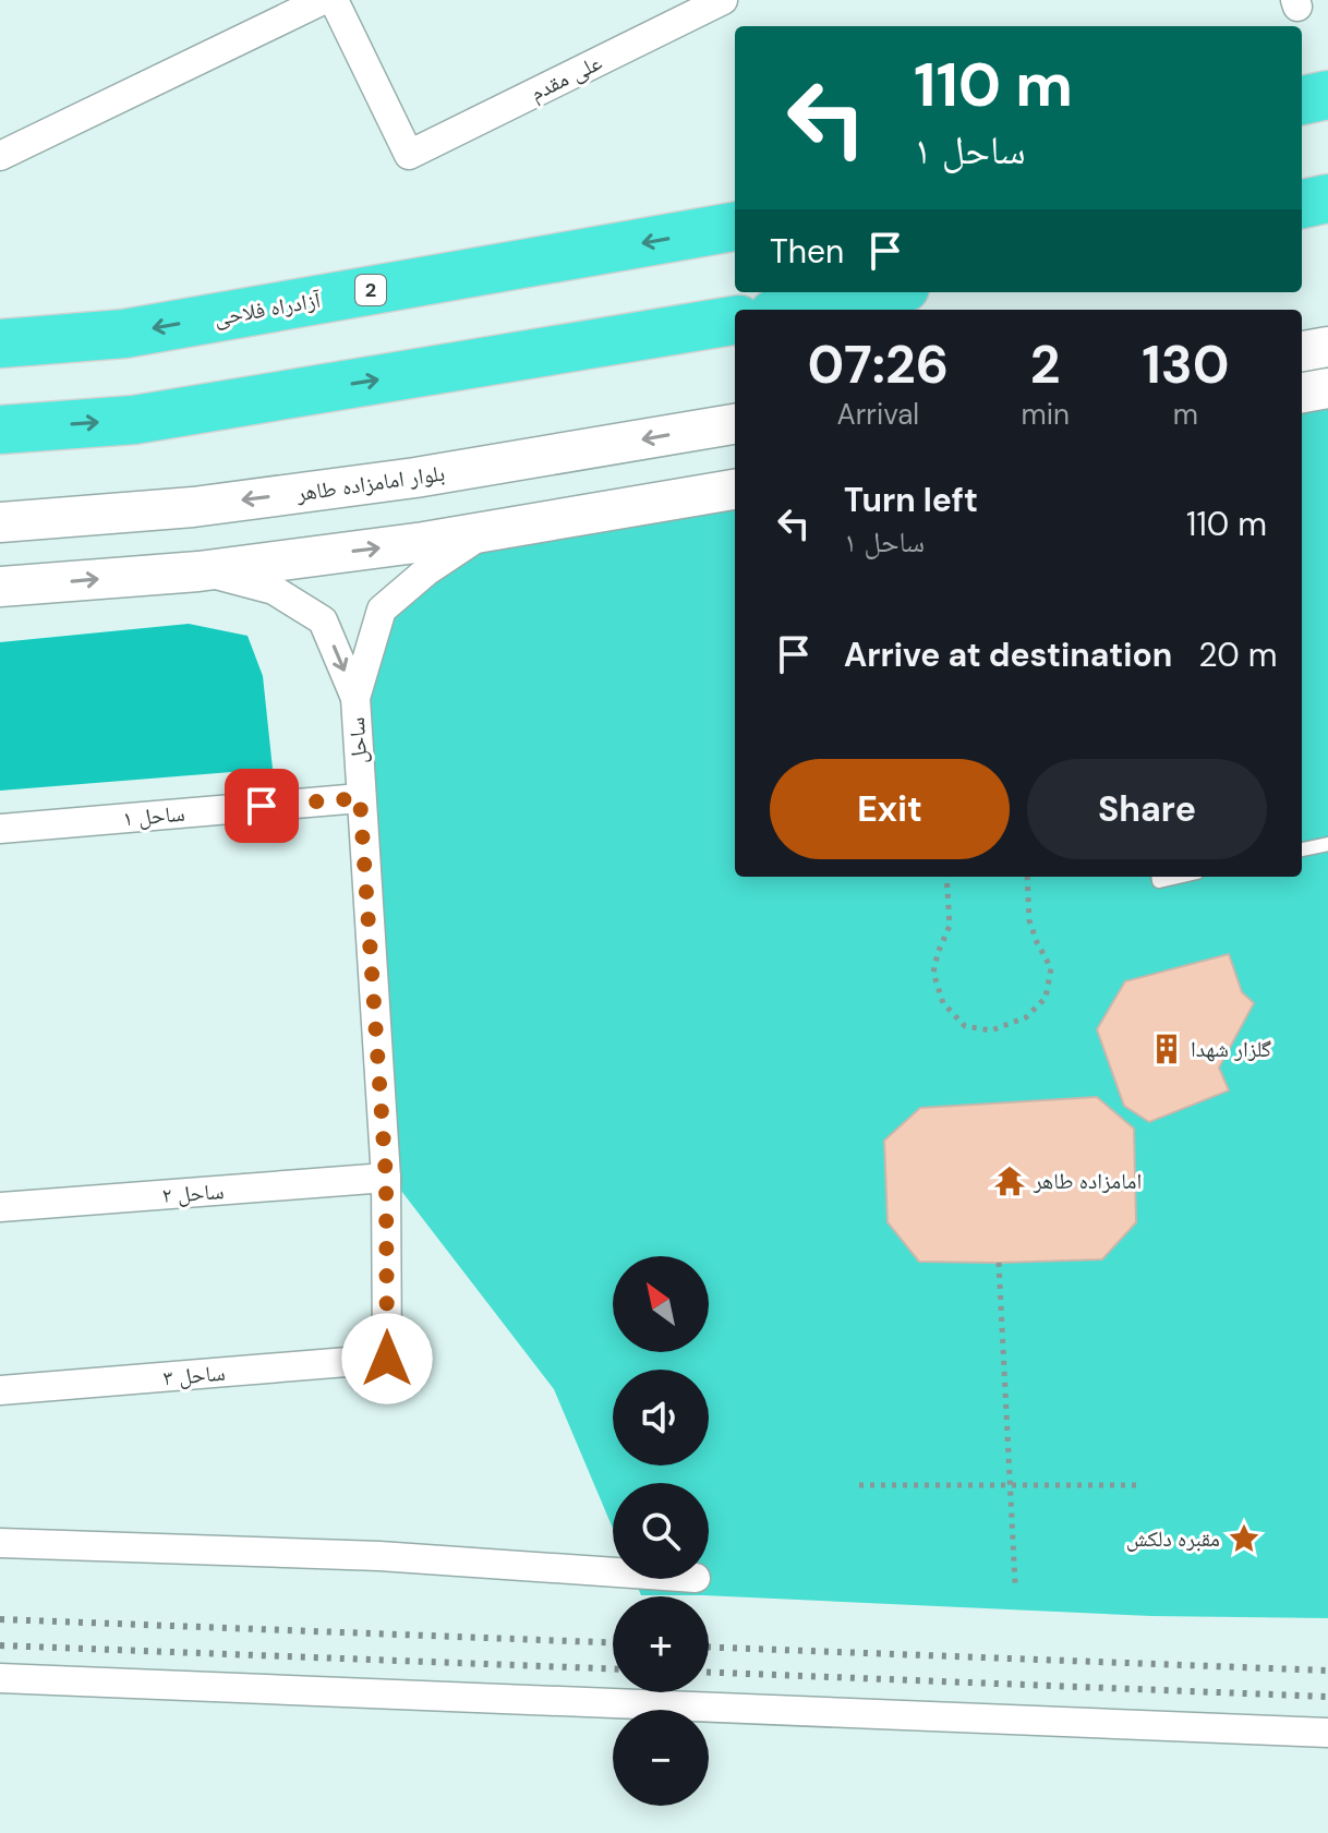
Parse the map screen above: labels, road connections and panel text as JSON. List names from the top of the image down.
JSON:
{
  "streets": {
    "highway": ["2", "آزادراه فلاحی"],
    "main road": ["بلوار امامزاده طاهر"],
    "street": [
      "علی مقدم",
      "ساحل",
      "ساحل ۱",
      "ساحل ۲",
      "ساحل ۳"
    ]
  },
  "crossings": [
    ["ساحل", "ساحل ۱"],
    ["ساحل", "ساحل ۲"],
    ["ساحل", "ساحل ۳"]
  ],
  "places": {
    "building": ["گلزار شهدا"],
    "temple": ["امامزاده طاهر"],
    "place": ["مقبره دلکش"]
  },
  "north": "top left",
  "page": {
    "turn": ["110 m", "ساحل ۱"],
    "then": "Then",
    "eta": [
      "07:26",
      "Arrival",
      "2",
      "min",
      "130",
      "m"
    ],
    "list": [
      {
        "name": "Turn left",
        "note": "ساحل ۱",
        "value": "110 m"
      },
      {
        "name": "Arrive at destination",
        "value": "20 m"
      }
    ],
    "buttons": ["Exit", "Share"],
    "map_buttons": ["+", "−"]
  }
}
